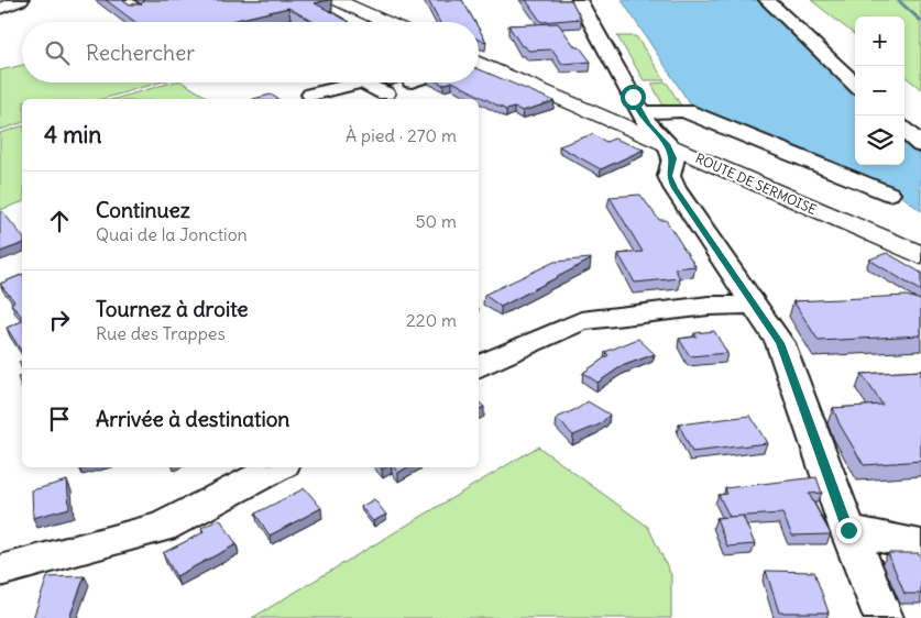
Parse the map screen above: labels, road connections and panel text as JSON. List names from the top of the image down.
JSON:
{
  "streets": {
    "main road": ["ROUTE DE SERMOISE"]
  },
  "page": {
    "map_buttons": ["+", "−"],
    "search": "Rechercher",
    "heading": ["4 min", "À pied · 270 m"],
    "list": [
      ["Continuez", "Quai de la Jonction", "50 m"],
      ["Tournez à droite", "Rue des Trappes", "220 m"],
      "Arrivée à destination"
    ]
  }
}
